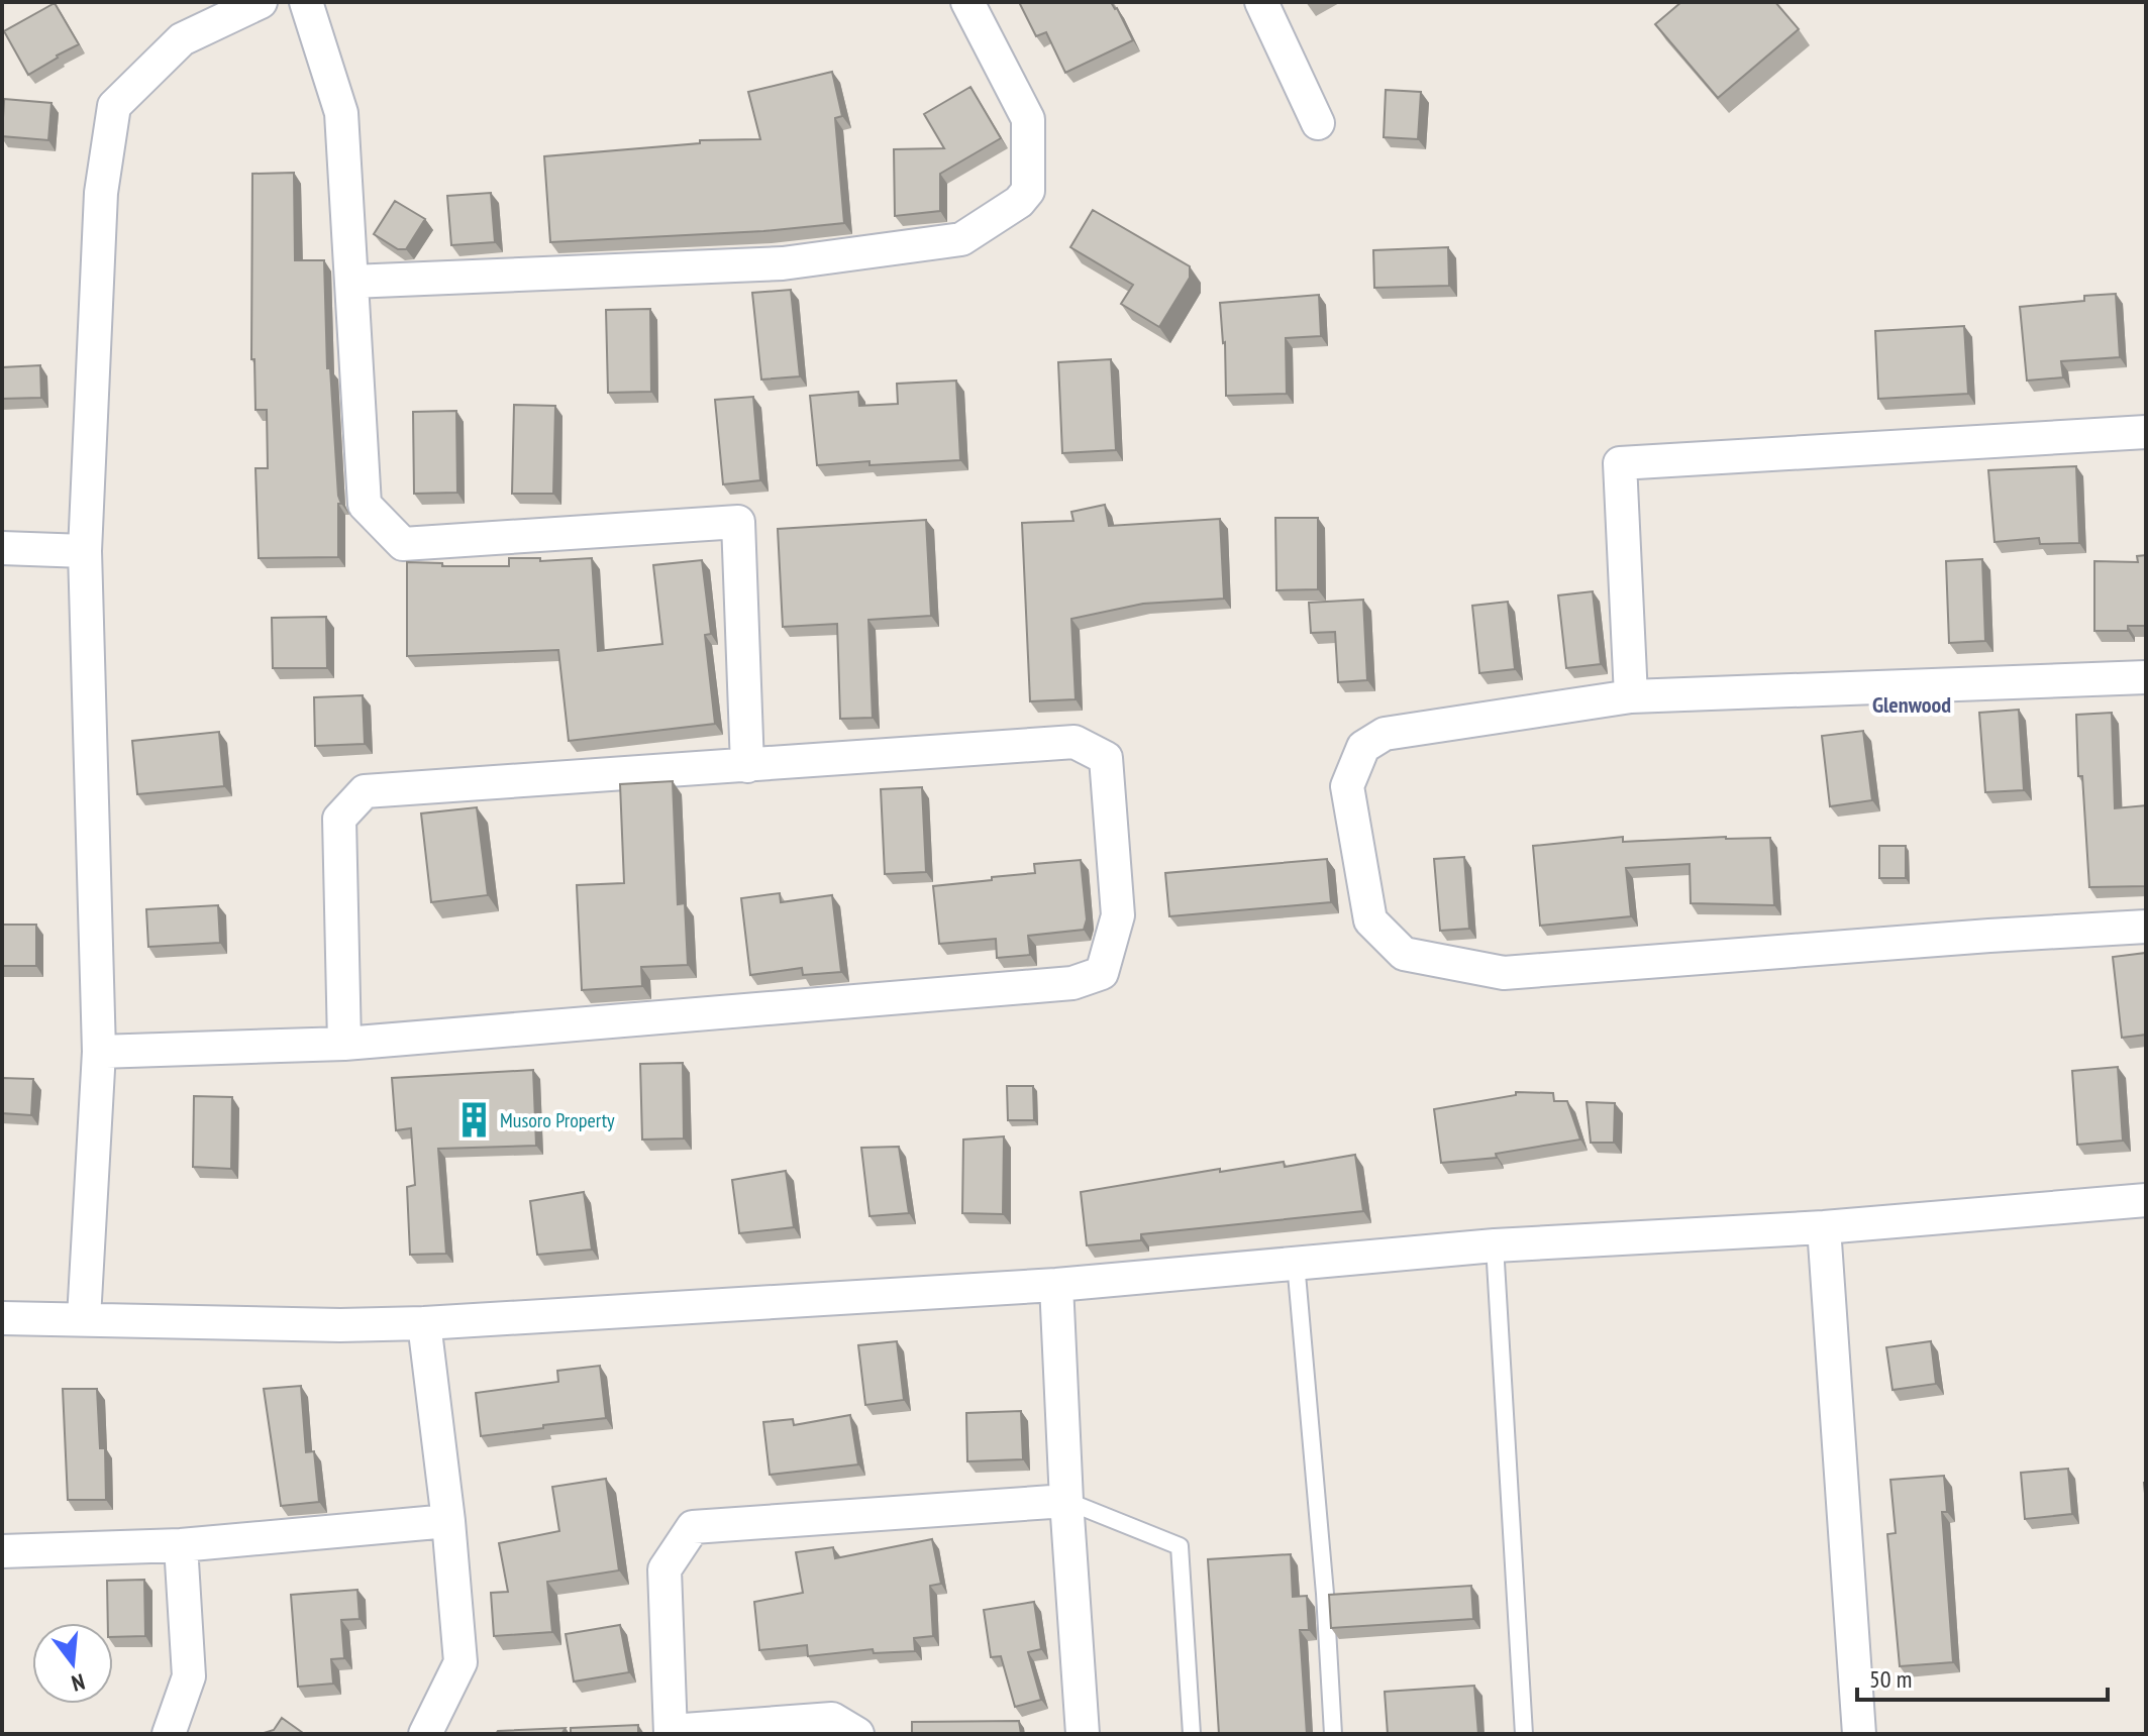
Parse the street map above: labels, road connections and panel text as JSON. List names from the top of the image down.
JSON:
{
  "districts": ["Glenwood"],
  "places": {
    "building": ["Musoro Property"]
  },
  "scale_bar": "50 m",
  "north": "bottom"
}
